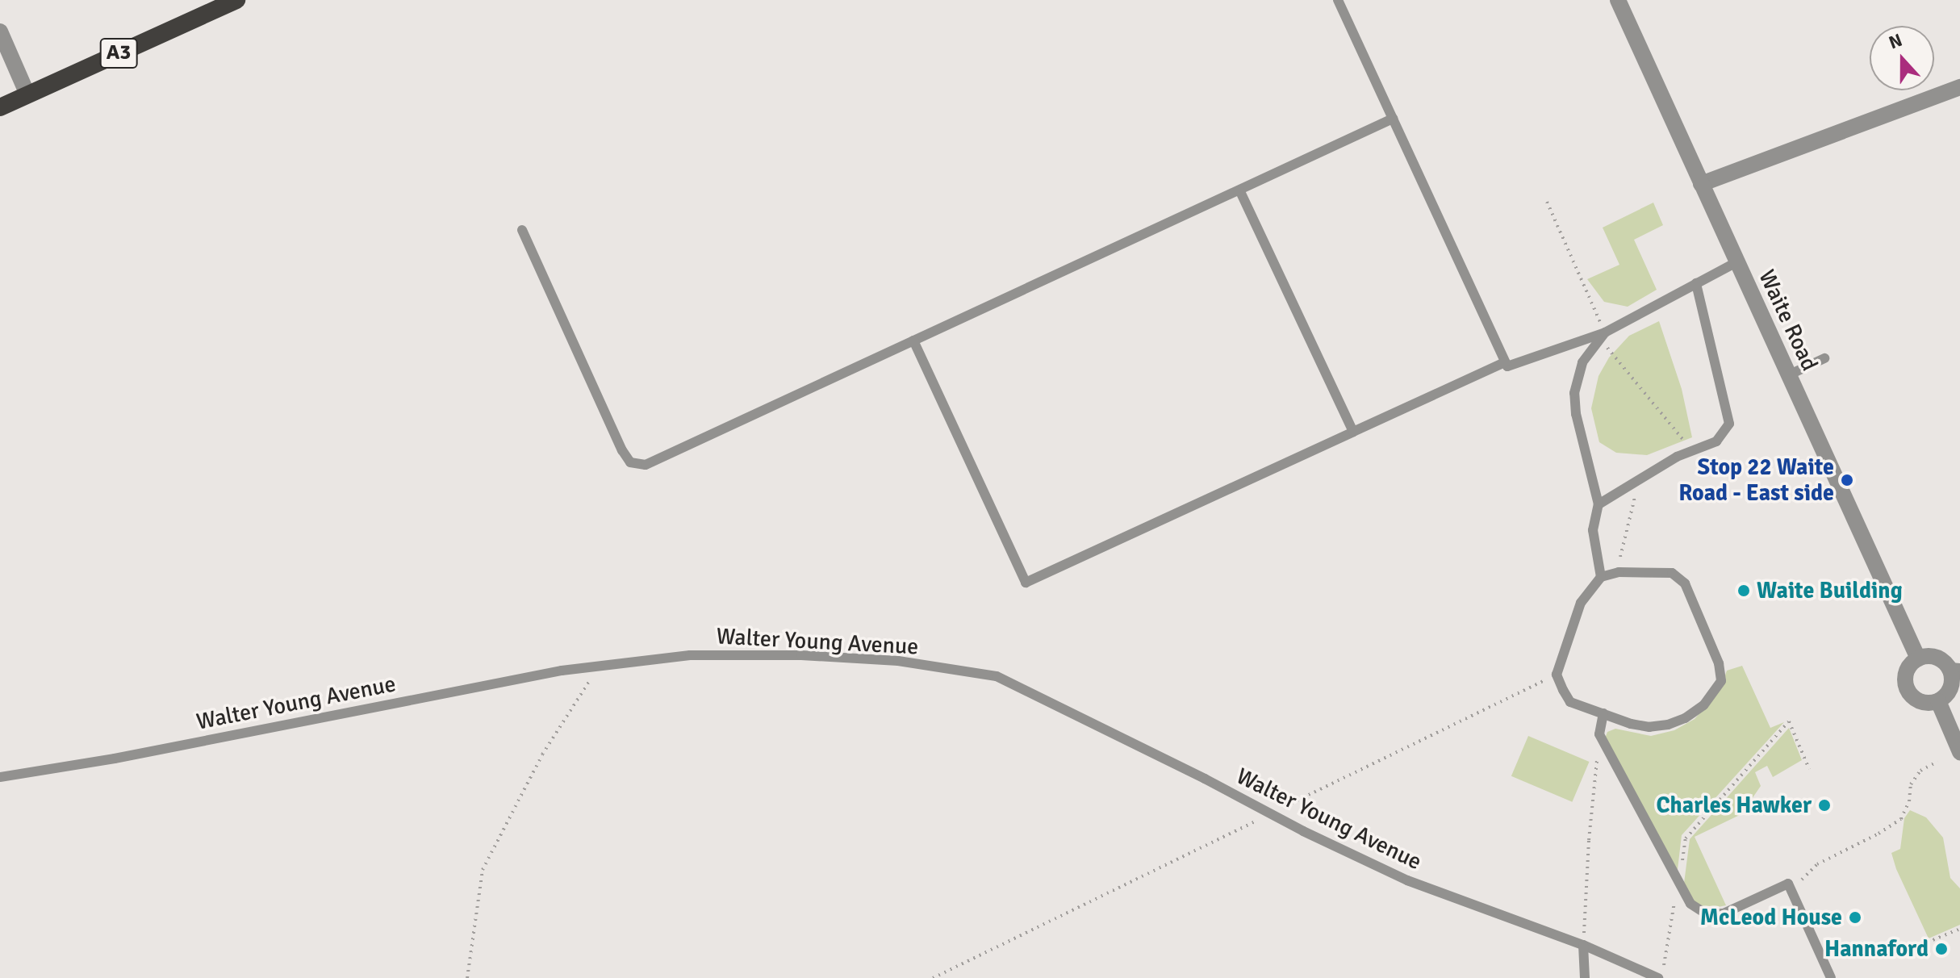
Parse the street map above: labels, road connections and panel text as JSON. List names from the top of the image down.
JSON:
{
  "streets": {
    "highway": ["A3"],
    "street": ["Waite Road"],
    "lane": ["Walter Young Avenue"]
  },
  "places": [
    "Stop 22 Waite Road - East side",
    "Waite Building",
    "Charles Hawker",
    "McLeod House",
    "Hannaford"
  ],
  "north": "top"
}
